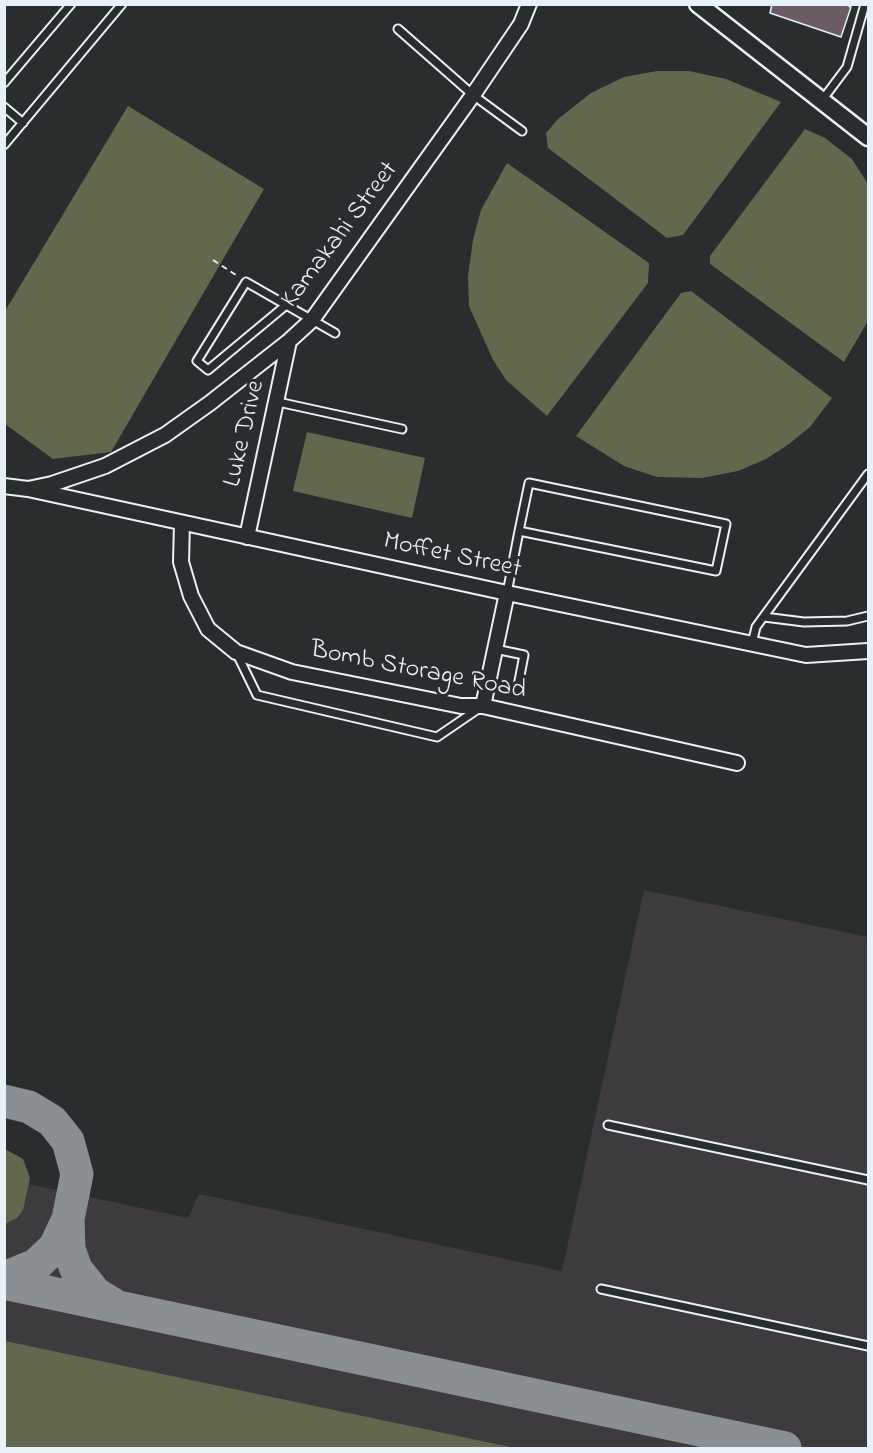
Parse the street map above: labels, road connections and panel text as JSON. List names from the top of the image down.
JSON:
{
  "streets": {
    "street": [
      "Kamakahi Street",
      "Luke Drive",
      "Moffet Street",
      "Bomb Storage Road"
    ]
  },
  "crossings": [
    ["Kamakahi Street", "Luke Drive"],
    ["Kamakahi Street", "Moffet Street"],
    ["Luke Drive", "Moffet Street"],
    ["Moffet Street", "Bomb Storage Road"]
  ]
}
